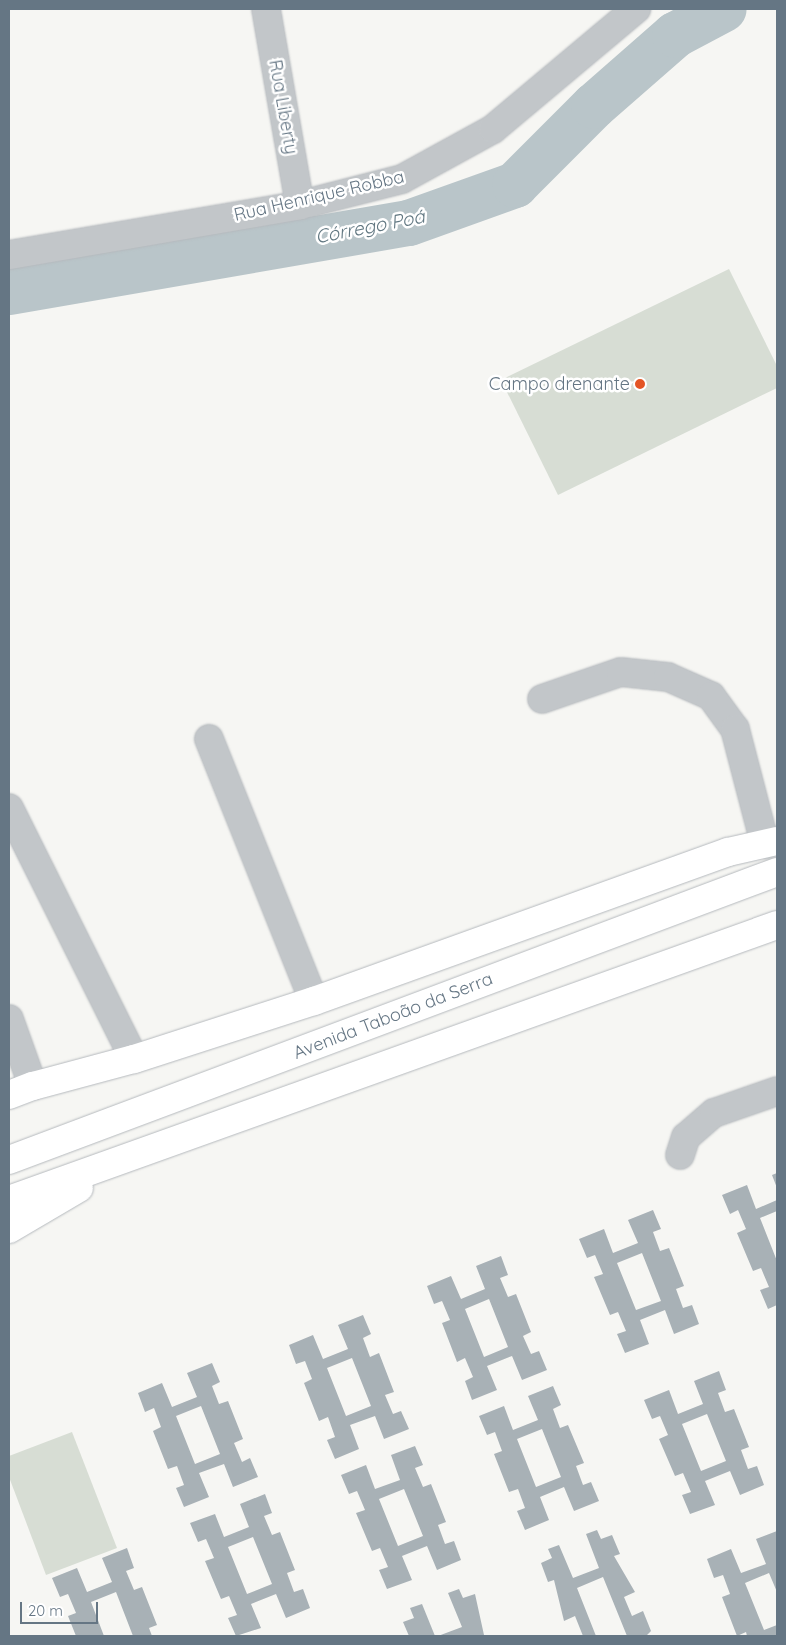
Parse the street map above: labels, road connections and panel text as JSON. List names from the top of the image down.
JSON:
{
  "streets": {
    "highway": ["Avenida Taboão da Serra"],
    "street": ["Rua Liberty", "Rua Henrique Robba"]
  },
  "crossings": [
    ["Rua Liberty", "Rua Henrique Robba"]
  ],
  "water": ["Córrego Poá"],
  "places": ["Campo drenante"],
  "scale_bar": "20 m"
}
